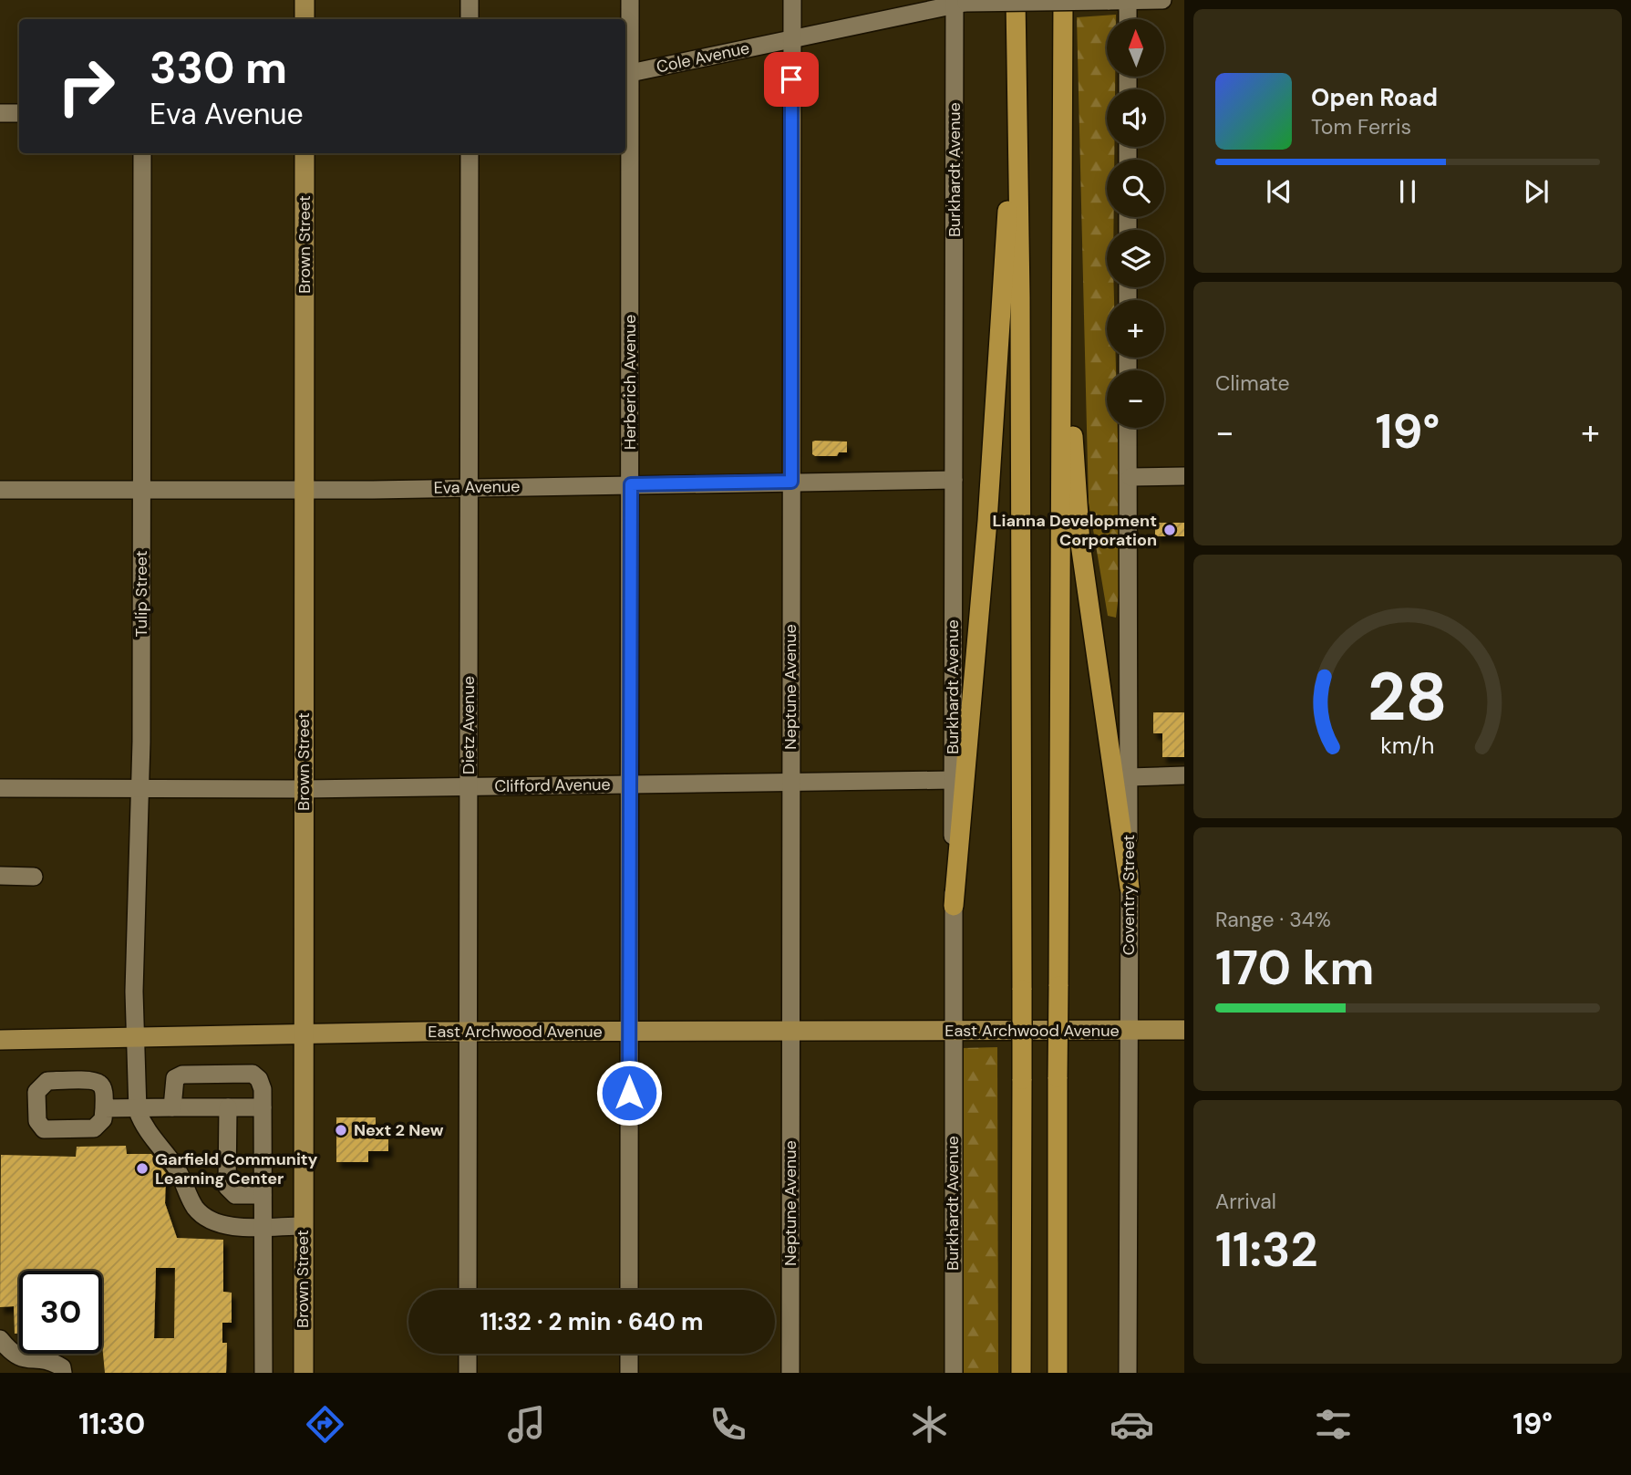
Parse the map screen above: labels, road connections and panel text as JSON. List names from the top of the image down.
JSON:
{
  "streets": {
    "main road": ["Brown Street", "East Archwood Avenue"],
    "street": [
      "Cole Avenue",
      "Burkhardt Avenue",
      "Herberich Avenue",
      "Eva Avenue",
      "Tulip Street",
      "Neptune Avenue",
      "Dietz Avenue",
      "Clifford Avenue",
      "Coventry Street"
    ]
  },
  "crossings": [
    ["Cole Avenue", "Burkhardt Avenue"],
    ["Cole Avenue", "Herberich Avenue"],
    ["Cole Avenue", "Neptune Avenue"],
    ["Burkhardt Avenue", "Eva Avenue"],
    ["Burkhardt Avenue", "Clifford Avenue"],
    ["Burkhardt Avenue", "East Archwood Avenue"],
    ["Brown Street", "Eva Avenue"],
    ["Brown Street", "Clifford Avenue"],
    ["Brown Street", "East Archwood Avenue"],
    ["Herberich Avenue", "Eva Avenue"],
    ["Herberich Avenue", "Clifford Avenue"],
    ["Herberich Avenue", "East Archwood Avenue"],
    ["Eva Avenue", "Tulip Street"],
    ["Eva Avenue", "Neptune Avenue"],
    ["Eva Avenue", "Dietz Avenue"],
    ["Tulip Street", "Clifford Avenue"],
    ["Tulip Street", "East Archwood Avenue"],
    ["Neptune Avenue", "Clifford Avenue"],
    ["Neptune Avenue", "East Archwood Avenue"],
    ["Dietz Avenue", "Clifford Avenue"],
    ["Dietz Avenue", "East Archwood Avenue"],
    ["Coventry Street", "East Archwood Avenue"]
  ],
  "places": ["Lianna Development Corporation", "Next 2 New", "Garfield Community Learning Center"],
  "north": "top",
  "page": {
    "map_buttons": ["+", "−"],
    "turn": ["330 m", "Eva Avenue"],
    "song": ["Open Road", "Tom Ferris"],
    "tile": [
      "Climate",
      ["Range · 34%", "170 km"],
      ["Arrival", "11:32"]
    ],
    "heat": ["−", "19°", "+"],
    "limit": "30",
    "trip": "11:32 · 2 min · 640 m",
    "tabs": ["11:30", "19°"],
    "gauge": ["28", "km/h"]
  }
}
